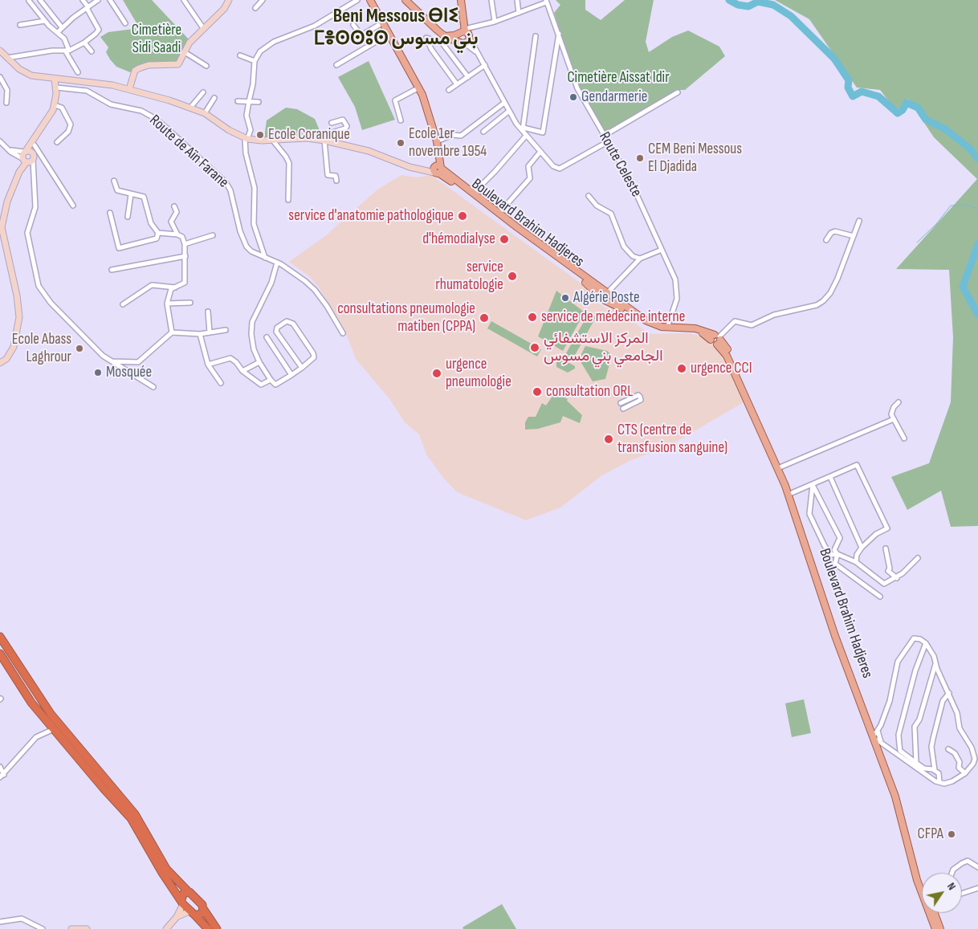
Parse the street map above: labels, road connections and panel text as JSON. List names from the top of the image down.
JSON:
{
  "streets": {
    "main road": ["Boulevard Brahim Hadjeres"],
    "street": ["Route de Aïn Farane", "Route Celeste"]
  },
  "districts": ["Beni Messous ⴱⵏⵉ ⵎⴻⵙⵙⵓⵙ بني مسوس"],
  "parks": ["Cimetière Sidi Saadi", "Cimetière Aissat Idir"],
  "places": [
    "Gendarmerie",
    "Ecole Coranique",
    "Ecole 1er novembre 1954",
    "CEM Beni Messous El Djadida",
    "service d'anatomie pathologique",
    "d'hémodialyse",
    "service rhumatologie",
    "Algérie Poste",
    "service de médecine interne",
    "consultations pneumologie matiben (CPPA)",
    "المركز الاستشفائي الجامعي بني مسوس",
    "Ecole Abass Laghrour",
    "urgence CCI",
    "Mosquée",
    "urgence pneumologie",
    "consultation ORL",
    "CTS (centre de transfusion sanguine)",
    "CFPA"
  ],
  "north": "top right"
}
